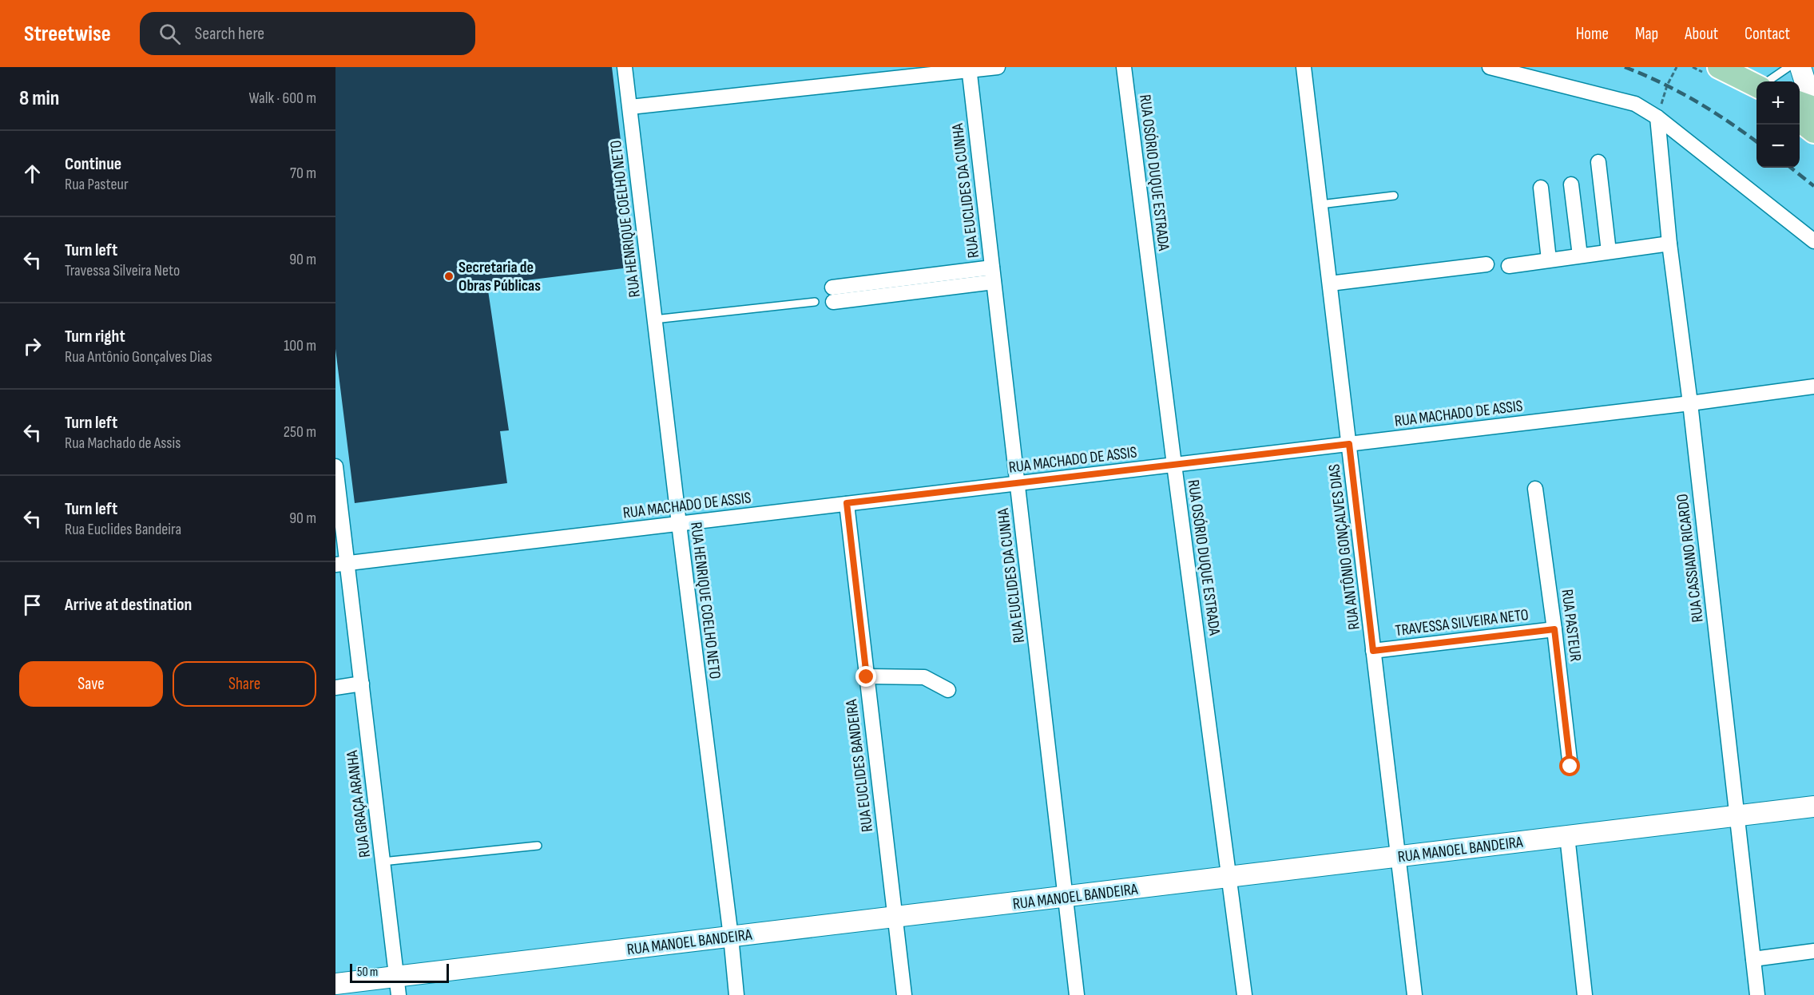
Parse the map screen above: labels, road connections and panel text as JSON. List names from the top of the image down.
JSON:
{
  "streets": {
    "street": [
      "RUA OSÓRIO DUQUE ESTRADA",
      "RUA EUCLIDES DA CUNHA",
      "RUA HENRIQUE COELHO NETO",
      "RUA MACHADO DE ASSIS",
      "RUA ANTÔNIO GONÇALVES DIAS",
      "RUA CASSIANO RICARDO",
      "TRAVESSA SILVEIRA NETO",
      "RUA PASTEUR",
      "RUA EUCLIDES BANDEIRA",
      "RUA GRAÇA ARANHA",
      "RUA MANOEL BANDEIRA"
    ]
  },
  "crossings": [
    ["RUA OSÓRIO DUQUE ESTRADA", "RUA MACHADO DE ASSIS"],
    ["RUA OSÓRIO DUQUE ESTRADA", "RUA MANOEL BANDEIRA"],
    ["RUA EUCLIDES DA CUNHA", "RUA MACHADO DE ASSIS"],
    ["RUA EUCLIDES DA CUNHA", "RUA MANOEL BANDEIRA"],
    ["RUA HENRIQUE COELHO NETO", "RUA MACHADO DE ASSIS"],
    ["RUA HENRIQUE COELHO NETO", "RUA MANOEL BANDEIRA"],
    ["RUA MACHADO DE ASSIS", "RUA ANTÔNIO GONÇALVES DIAS"],
    ["RUA MACHADO DE ASSIS", "RUA CASSIANO RICARDO"],
    ["RUA MACHADO DE ASSIS", "RUA EUCLIDES BANDEIRA"],
    ["RUA MACHADO DE ASSIS", "RUA GRAÇA ARANHA"],
    ["RUA ANTÔNIO GONÇALVES DIAS", "TRAVESSA SILVEIRA NETO"],
    ["RUA ANTÔNIO GONÇALVES DIAS", "RUA MANOEL BANDEIRA"],
    ["RUA CASSIANO RICARDO", "RUA MANOEL BANDEIRA"],
    ["TRAVESSA SILVEIRA NETO", "RUA PASTEUR"],
    ["RUA EUCLIDES BANDEIRA", "RUA MANOEL BANDEIRA"],
    ["RUA GRAÇA ARANHA", "RUA MANOEL BANDEIRA"]
  ],
  "places": ["Secretaria de Obras Públicas"],
  "scale_bar": "50 m",
  "page": {
    "header": "Streetwise",
    "search": "Search here",
    "nav": [
      "Home",
      "Map",
      "About",
      "Contact"
    ],
    "heading": ["8 min", "Walk · 600 m"],
    "map_buttons": ["+", "−"],
    "list": [
      ["Continue", "Rua Pasteur", "70 m"],
      ["Turn left", "Travessa Silveira Neto", "90 m"],
      ["Turn right", "Rua Antônio Gonçalves Dias", "100 m"],
      ["Turn left", "Rua Machado de Assis", "250 m"],
      ["Turn left", "Rua Euclides Bandeira", "90 m"],
      "Arrive at destination"
    ],
    "buttons": ["Save", "Share"],
    "scale": "50 m"
  }
}
